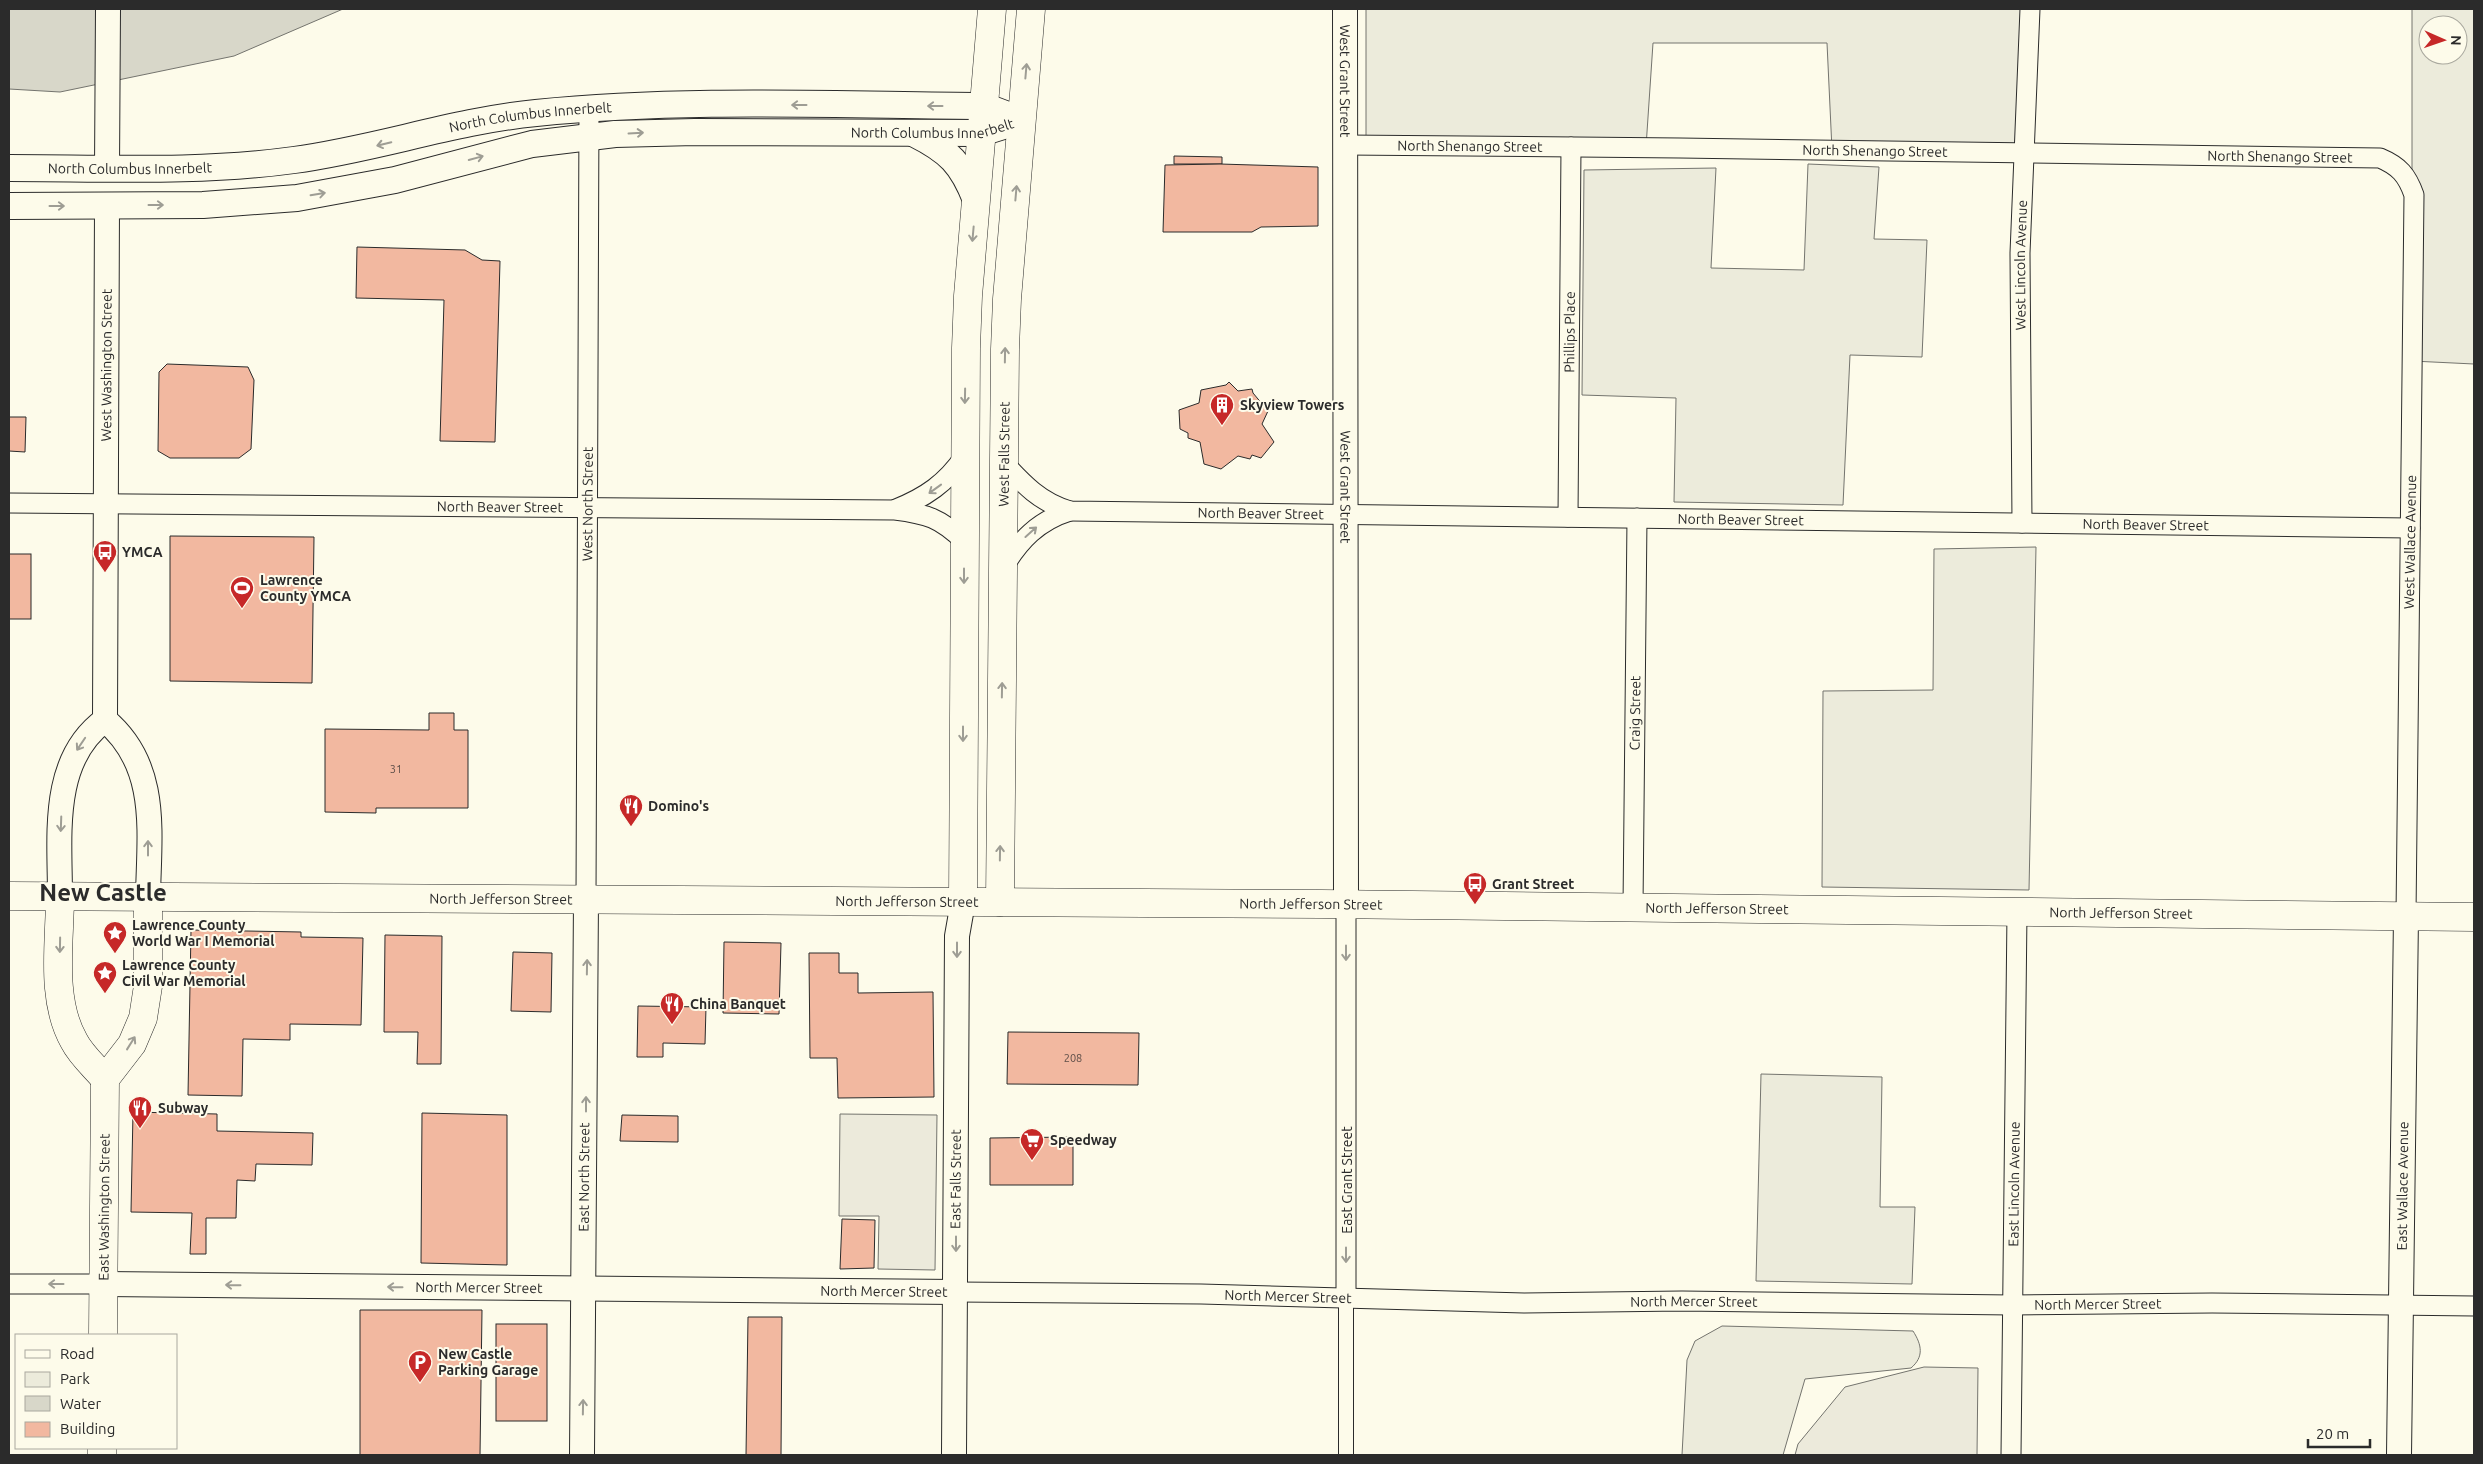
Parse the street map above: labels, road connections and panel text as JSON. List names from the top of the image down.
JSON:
{
  "streets": {
    "main road": [
      "North Columbus Innerbelt",
      "West Washington Street",
      "West Falls Street",
      "North Jefferson Street",
      "East Washington Street"
    ],
    "street": [
      "West Grant Street",
      "North Shenango Street",
      "West Lincoln Avenue",
      "Phillips Place",
      "West North Street",
      "North Beaver Street",
      "West Wallace Avenue",
      "Craig Street",
      "East North Street",
      "East Falls Street",
      "East Grant Street",
      "East Lincoln Avenue",
      "East Wallace Avenue",
      "North Mercer Street"
    ]
  },
  "crossings": [
    ["West Grant Street", "North Shenango Street"],
    ["West Grant Street", "North Beaver Street"],
    ["West Grant Street", "North Jefferson Street"],
    ["West Grant Street", "East Grant Street"],
    ["North Columbus Innerbelt", "West Washington Street"],
    ["North Columbus Innerbelt", "West Falls Street"],
    ["North Columbus Innerbelt", "West North Street"],
    ["North Shenango Street", "West Lincoln Avenue"],
    ["North Shenango Street", "Phillips Place"],
    ["North Shenango Street", "West Wallace Avenue"],
    ["West Lincoln Avenue", "North Beaver Street"],
    ["Phillips Place", "North Beaver Street"],
    ["West Washington Street", "North Beaver Street"],
    ["West Falls Street", "North Beaver Street"],
    ["West Falls Street", "North Jefferson Street"],
    ["West North Street", "North Beaver Street"],
    ["West North Street", "North Jefferson Street"],
    ["West North Street", "East North Street"],
    ["North Beaver Street", "West Wallace Avenue"],
    ["North Beaver Street", "Craig Street"],
    ["West Wallace Avenue", "North Jefferson Street"],
    ["West Wallace Avenue", "East Wallace Avenue"],
    ["Craig Street", "North Jefferson Street"],
    ["North Jefferson Street", "East North Street"],
    ["North Jefferson Street", "East Falls Street"],
    ["North Jefferson Street", "East Grant Street"],
    ["North Jefferson Street", "East Lincoln Avenue"],
    ["North Jefferson Street", "East Wallace Avenue"],
    ["East North Street", "North Mercer Street"],
    ["East Falls Street", "North Mercer Street"],
    ["East Grant Street", "North Mercer Street"],
    ["East Lincoln Avenue", "North Mercer Street"],
    ["East Wallace Avenue", "North Mercer Street"],
    ["East Washington Street", "North Mercer Street"]
  ],
  "one_way": ["East North Street", "East Falls Street", "East Grant Street"],
  "districts": ["New Castle"],
  "places": {
    "building": ["Skyview Towers"],
    "bus stop": ["YMCA", "Grant Street"],
    "sports": ["Lawrence County YMCA"],
    "restaurant": ["Domino's", "China Banquet", "Subway"],
    "place": ["Lawrence County World War I Memorial", "Lawrence County Civil War Memorial"],
    "supermarket": ["Speedway"],
    "parking": ["New Castle Parking Garage"]
  },
  "house_numbers": ["31", "208"],
  "legend": [
    "Road",
    "Park",
    "Water",
    "Building"
  ],
  "scale_bar": "20 m",
  "north": "right"
}
